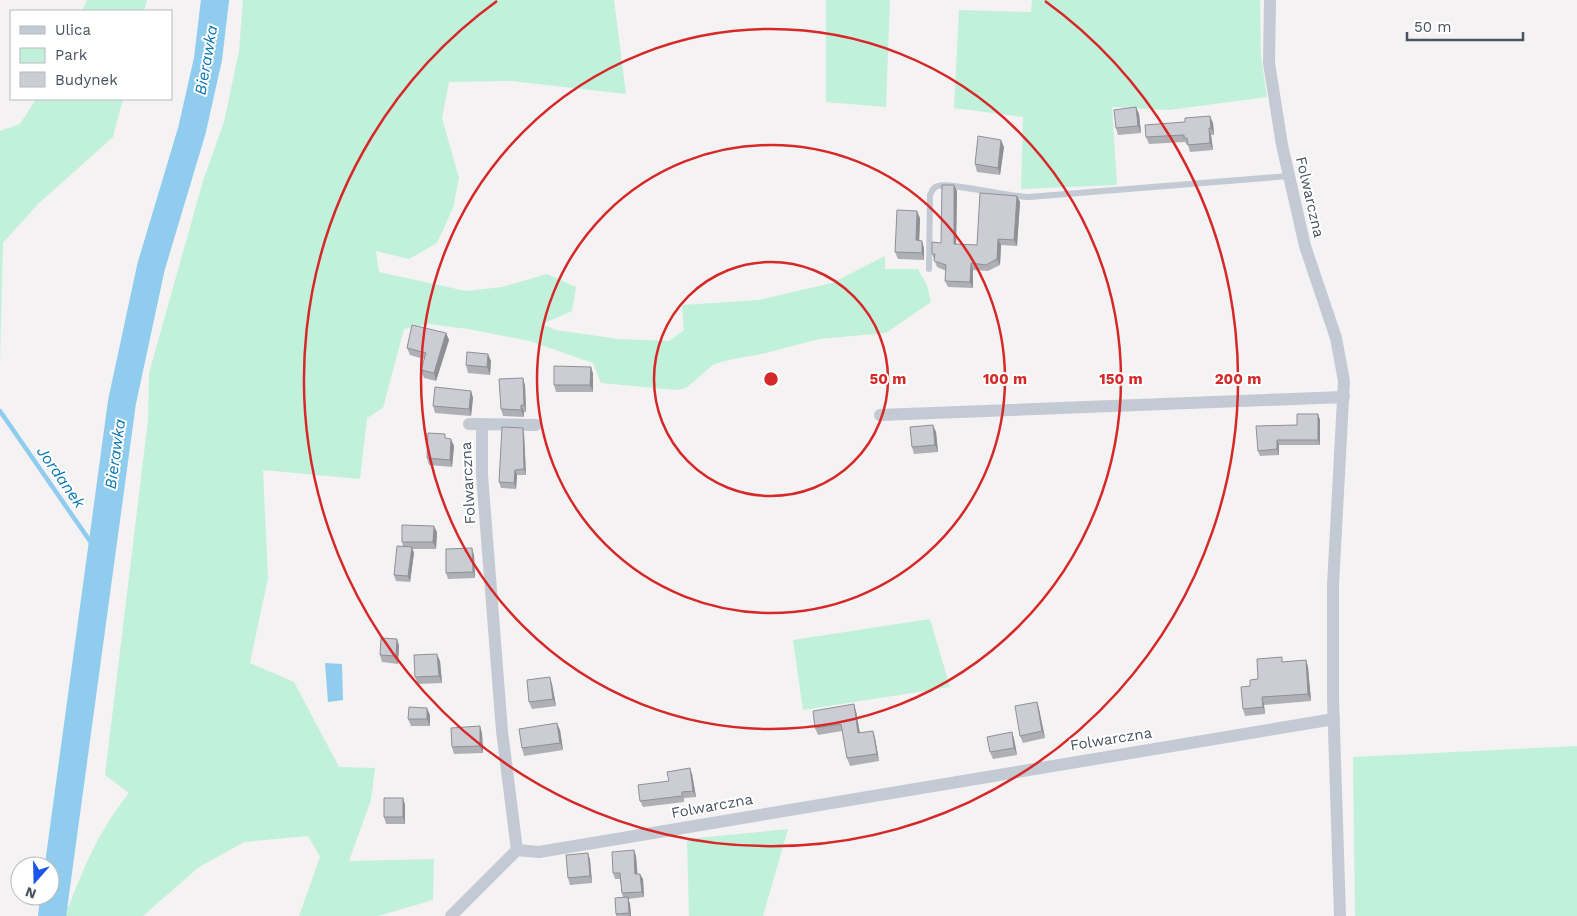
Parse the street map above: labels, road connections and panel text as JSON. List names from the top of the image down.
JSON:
{
  "streets": {
    "street": ["Folwarczna"]
  },
  "water": ["Bierawka", "Jordanek"],
  "legend": ["Ulica", "Park", "Budynek"],
  "scale_bar": "50 m",
  "north": "bottom",
  "rings": [
    "50 m",
    "100 m",
    "150 m",
    "200 m"
  ]
}
